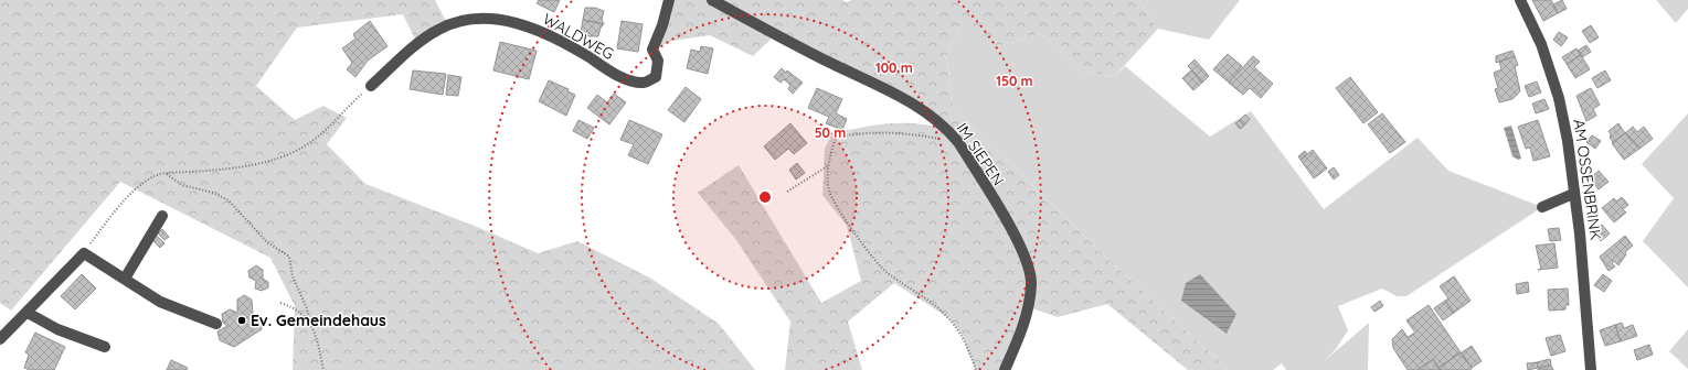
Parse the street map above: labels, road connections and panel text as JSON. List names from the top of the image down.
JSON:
{
  "streets": {
    "street": ["WALDWEG", "IM SIEPEN", "AM OSSENBRINK"]
  },
  "places": ["Ev. Gemeindehaus"],
  "rings": ["100 m", "150 m", "50 m"]
}
